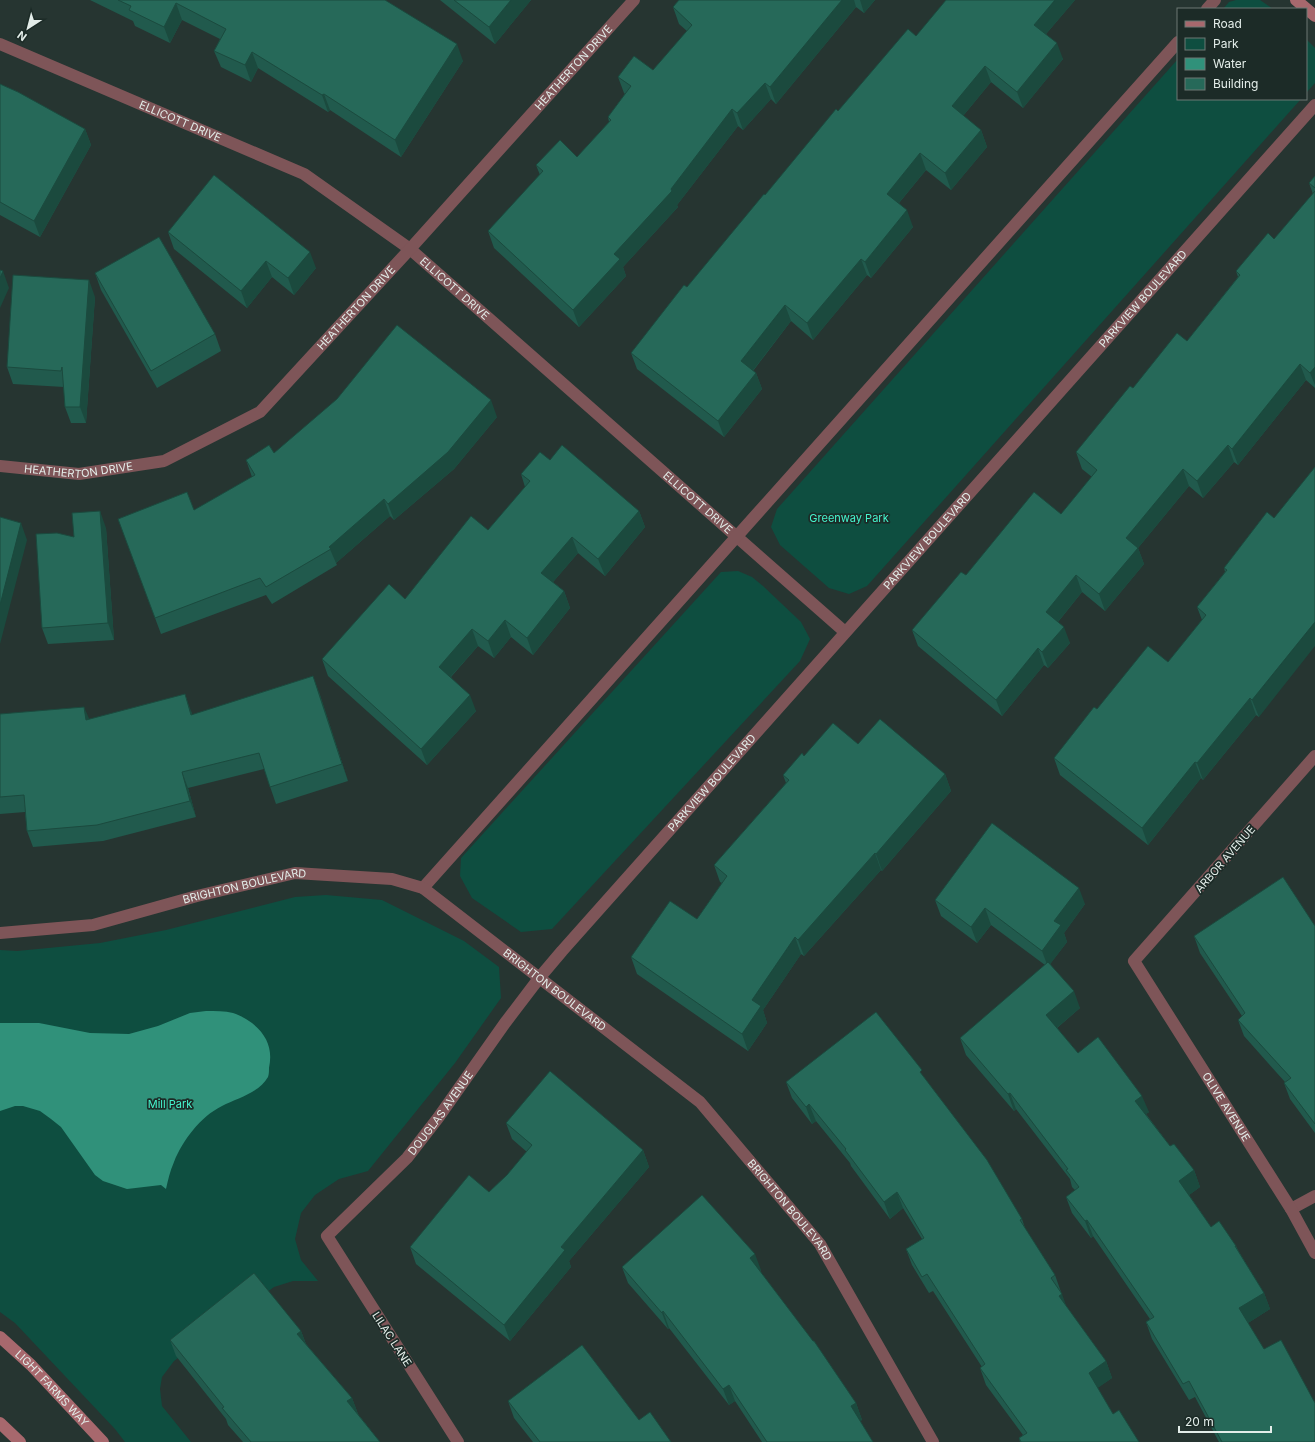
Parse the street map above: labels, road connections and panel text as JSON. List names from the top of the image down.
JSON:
{
  "streets": {
    "street": [
      "HEATHERTON DRIVE",
      "ELLICOTT DRIVE",
      "PARKVIEW BOULEVARD",
      "ARBOR AVENUE",
      "BRIGHTON BOULEVARD",
      "OLIVE AVENUE",
      "DOUGLAS AVENUE",
      "LILAC LANE",
      "LIGHT FARMS WAY"
    ]
  },
  "crossings": [
    ["HEATHERTON DRIVE", "ELLICOTT DRIVE"],
    ["ELLICOTT DRIVE", "PARKVIEW BOULEVARD"],
    ["PARKVIEW BOULEVARD", "BRIGHTON BOULEVARD"],
    ["PARKVIEW BOULEVARD", "DOUGLAS AVENUE"],
    ["ARBOR AVENUE", "OLIVE AVENUE"],
    ["BRIGHTON BOULEVARD", "DOUGLAS AVENUE"],
    ["DOUGLAS AVENUE", "LILAC LANE"]
  ],
  "parks": ["Greenway Park", "Mill Park"],
  "legend": [
    "Road",
    "Park",
    "Water",
    "Building"
  ],
  "scale_bar": "20 m",
  "north": "bottom left"
}
